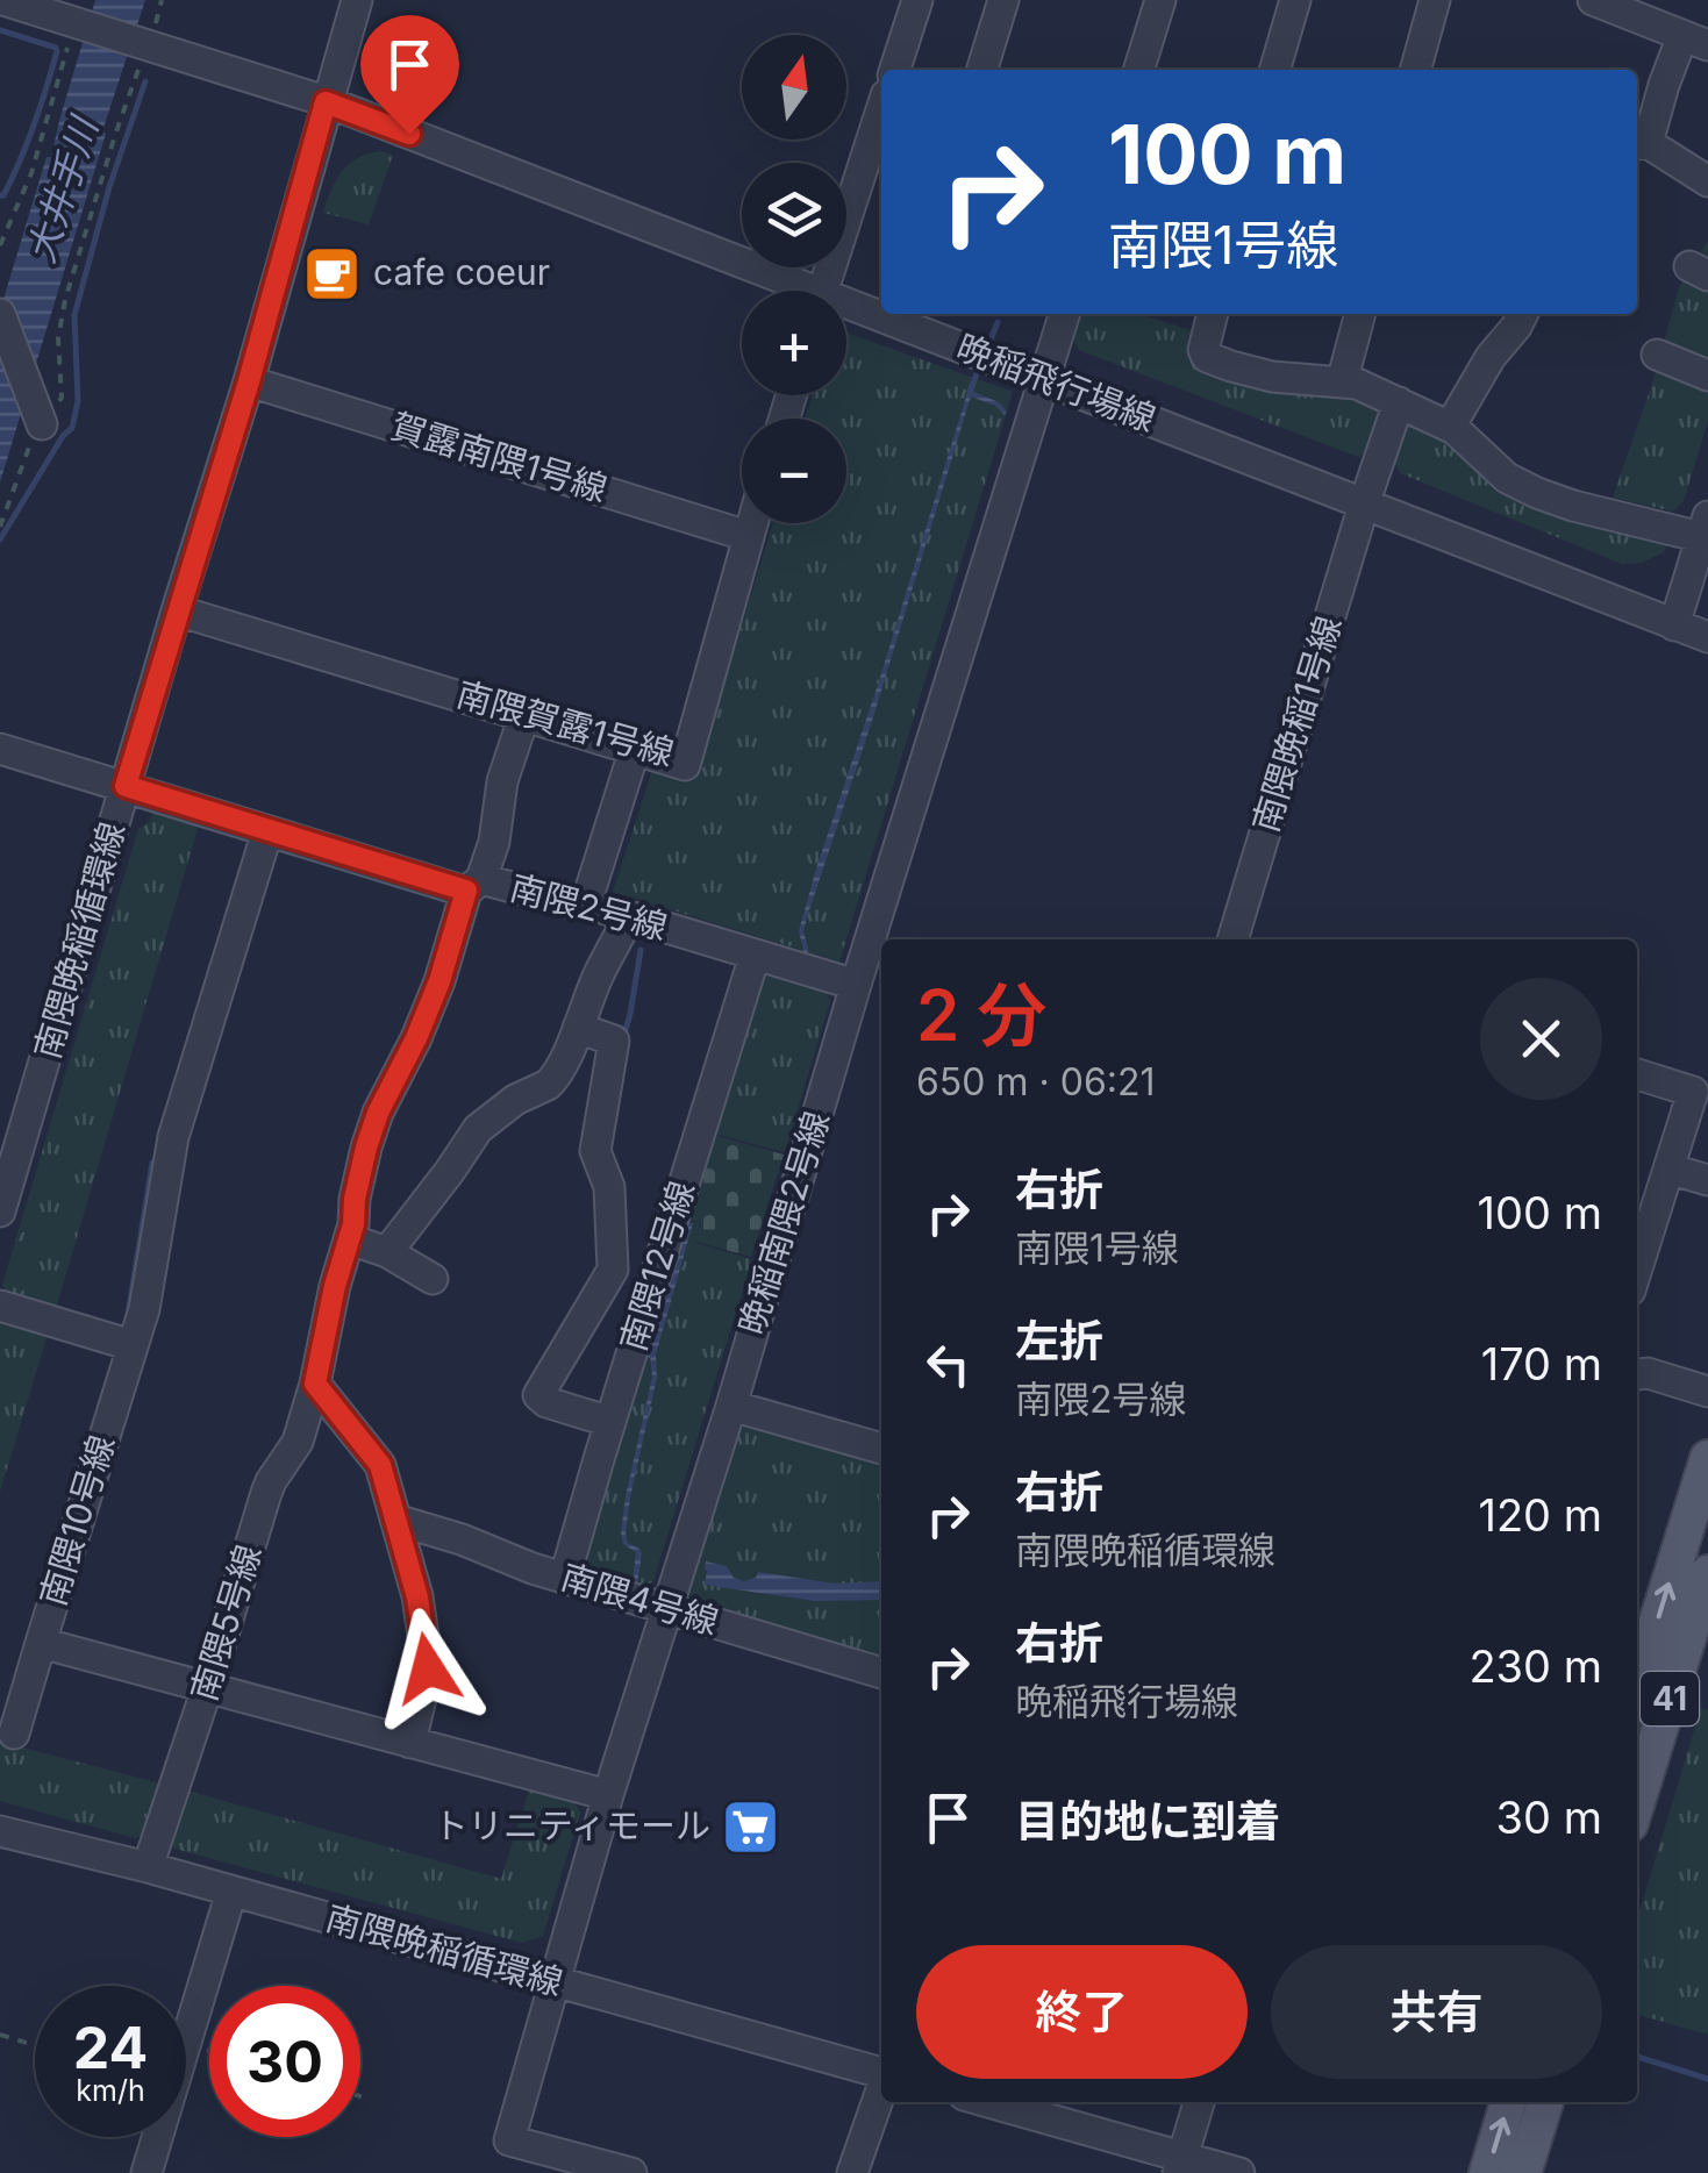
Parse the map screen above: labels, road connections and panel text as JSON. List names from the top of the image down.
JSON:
{
  "streets": {
    "main road": ["41"],
    "street": [
      "晩稲飛行場線",
      "賀露南隈1号線",
      "南隈賀露1号線",
      "南隈晩稲1号線",
      "南隈2号線",
      "南隈晩稲循環線",
      "晩稲南隈2号線",
      "南隈12号線",
      "南隈10号線",
      "南隈4号線",
      "南隈5号線"
    ]
  },
  "crossings": [
    ["晩稲飛行場線", "南隈晩稲1号線"],
    ["晩稲飛行場線", "南隈晩稲循環線"],
    ["晩稲飛行場線", "晩稲南隈2号線"],
    ["賀露南隈1号線", "南隈賀露1号線"],
    ["賀露南隈1号線", "南隈晩稲循環線"],
    ["南隈賀露1号線", "南隈晩稲循環線"],
    ["南隈賀露1号線", "南隈5号線"],
    ["南隈2号線", "南隈晩稲循環線"],
    ["南隈2号線", "晩稲南隈2号線"],
    ["南隈2号線", "南隈12号線"],
    ["南隈2号線", "南隈10号線"],
    ["南隈2号線", "南隈5号線"],
    ["南隈晩稲循環線", "晩稲南隈2号線"],
    ["南隈晩稲循環線", "南隈5号線"],
    ["晩稲南隈2号線", "南隈10号線"],
    ["晩稲南隈2号線", "南隈4号線"],
    ["南隈12号線", "南隈4号線"],
    ["南隈10号線", "南隈5号線"]
  ],
  "water": ["大井手川"],
  "places": {
    "cafe": ["cafe coeur"],
    "supermarket": ["トリニティモール"]
  },
  "north": "top",
  "page": {
    "map_buttons": ["+", "−"],
    "turn": ["100 m", "南隈1号線"],
    "heading": ["2 分", "650 m · 06:21"],
    "list": [
      {
        "name": "右折",
        "note": "南隈1号線",
        "value": "100 m"
      },
      {
        "name": "左折",
        "note": "南隈2号線",
        "value": "170 m"
      },
      {
        "name": "右折",
        "note": "南隈晩稲循環線",
        "value": "120 m"
      },
      {
        "name": "右折",
        "note": "晩稲飛行場線",
        "value": "230 m"
      },
      {
        "name": "目的地に到着",
        "value": "30 m"
      }
    ],
    "buttons": ["終了", "共有"],
    "speed": "24 km/h",
    "limit": "30"
  }
}
